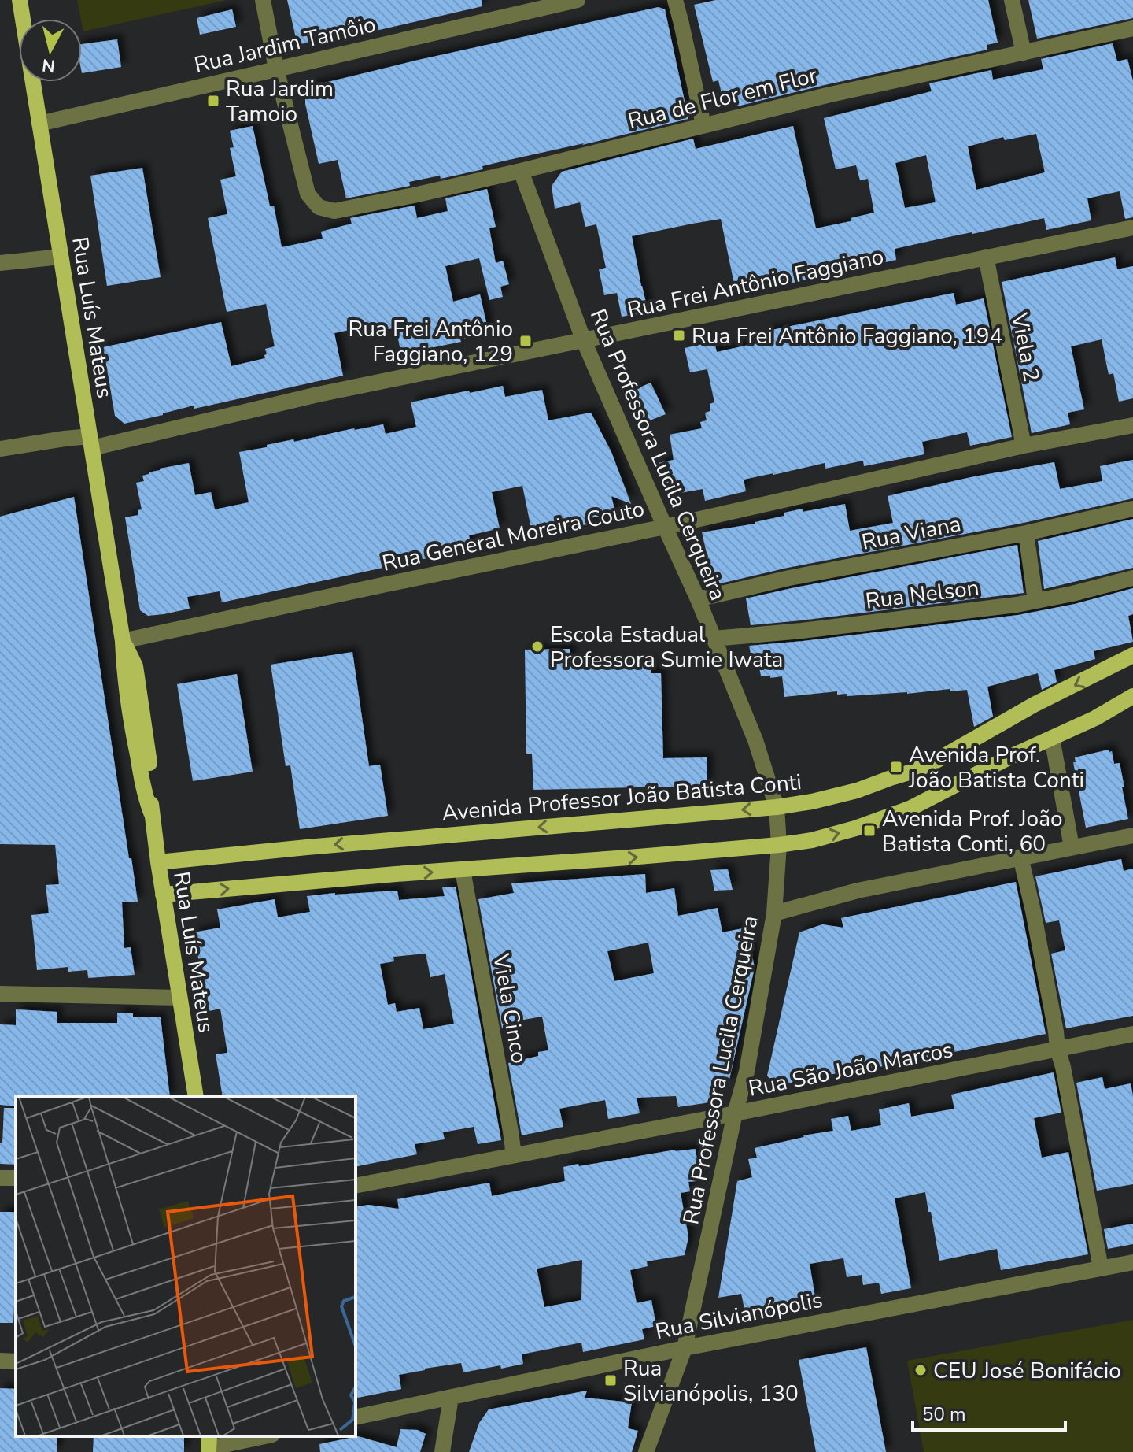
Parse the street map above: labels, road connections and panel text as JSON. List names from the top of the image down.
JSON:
{
  "streets": {
    "main road": ["Rua Luís Mateus", "Avenida Professor João Batista Conti"],
    "street": [
      "Rua Jardim Tamôio",
      "Rua de Flor em Flor",
      "Rua Frei Antônio Faggiano",
      "Viela 2",
      "Rua Professora Lucila Cerqueira",
      "Rua Viana",
      "Rua General Moreira Couto",
      "Rua Nelson",
      "Viela Cinco",
      "Rua São João Marcos",
      "Rua Silvianópolis"
    ]
  },
  "crossings": [
    ["Rua Jardim Tamôio", "Rua de Flor em Flor"],
    ["Rua Jardim Tamôio", "Rua Luís Mateus"],
    ["Rua de Flor em Flor", "Rua Professora Lucila Cerqueira"],
    ["Rua Frei Antônio Faggiano", "Rua Luís Mateus"],
    ["Rua Frei Antônio Faggiano", "Viela 2"],
    ["Rua Frei Antônio Faggiano", "Rua Professora Lucila Cerqueira"],
    ["Rua Luís Mateus", "Rua General Moreira Couto"],
    ["Rua Luís Mateus", "Avenida Professor João Batista Conti"],
    ["Viela 2", "Rua General Moreira Couto"],
    ["Rua Professora Lucila Cerqueira", "Rua Viana"],
    ["Rua Professora Lucila Cerqueira", "Rua General Moreira Couto"],
    ["Rua Professora Lucila Cerqueira", "Rua Nelson"],
    ["Rua Professora Lucila Cerqueira", "Avenida Professor João Batista Conti"],
    ["Rua Professora Lucila Cerqueira", "Rua São João Marcos"],
    ["Rua Professora Lucila Cerqueira", "Rua Silvianópolis"],
    ["Viela Cinco", "Rua São João Marcos"]
  ],
  "places": {
    "transit": [
      "Rua Jardim Tamoio",
      "Rua Frei Antônio Faggiano, 194",
      "Rua Frei Antônio Faggiano, 129",
      "Avenida Prof. João Batista Conti",
      "Avenida Prof. João Batista Conti, 60",
      "Rua Silvianópolis, 130"
    ],
    "other": ["Escola Estadual Professora Sumie Iwata", "CEU José Bonifácio"]
  },
  "scale_bar": "50 m",
  "north": "bottom"
}
